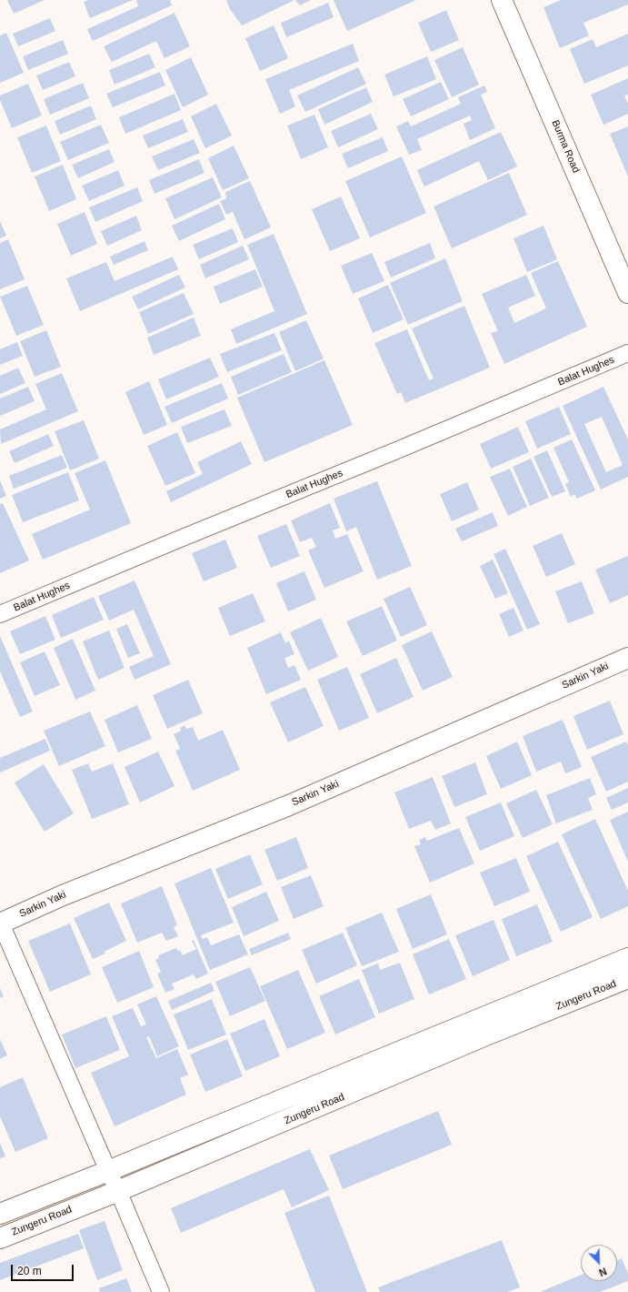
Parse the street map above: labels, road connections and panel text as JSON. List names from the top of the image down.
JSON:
{
  "streets": {
    "street": [
      "Burma Road",
      "Balat Hughes",
      "Sarkin Yaki",
      "Zungeru Road"
    ]
  },
  "scale_bar": "20 m",
  "north": "bottom right"
}
